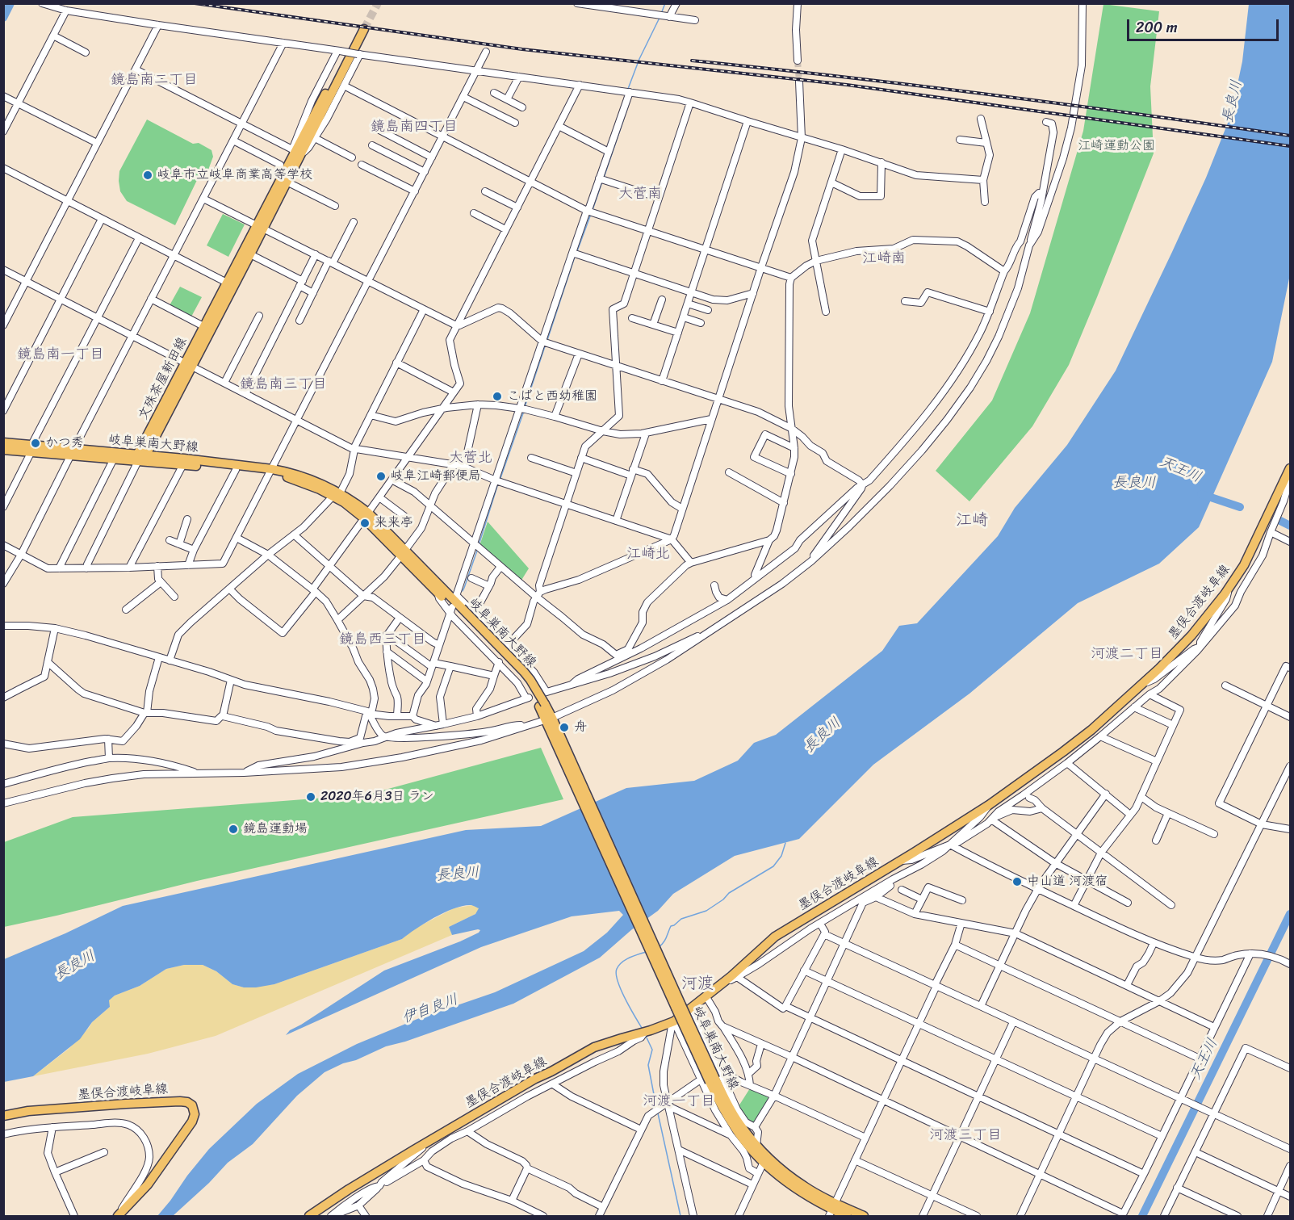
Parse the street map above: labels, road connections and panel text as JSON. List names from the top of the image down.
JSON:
{
  "streets": {
    "main road": ["文殊茶屋新田線", "岐阜巣南大野線", "墨俣合渡岐阜線"]
  },
  "crossings": [
    ["文殊茶屋新田線", "岐阜巣南大野線"]
  ],
  "districts": [
    "鏡島南二丁目",
    "鏡島南四丁目",
    "大菅南",
    "江崎南",
    "鏡島南一丁目",
    "鏡島南三丁目",
    "大菅北",
    "江崎",
    "江崎北",
    "鏡島西三丁目",
    "河渡二丁目",
    "河渡",
    "河渡一丁目",
    "河渡三丁目"
  ],
  "water": ["長良川", "天王川", "伊自良川"],
  "parks": ["江崎運動公園"],
  "places": [
    "岐阜市立岐阜商業高等学校",
    "こばと西幼稚園",
    "かつ秀",
    "岐阜江崎郵便局",
    "来来亭",
    "舟",
    "2020年6月3日 ラン",
    "鏡島運動場",
    "中山道 河渡宿"
  ],
  "scale_bar": "200 m"
}
